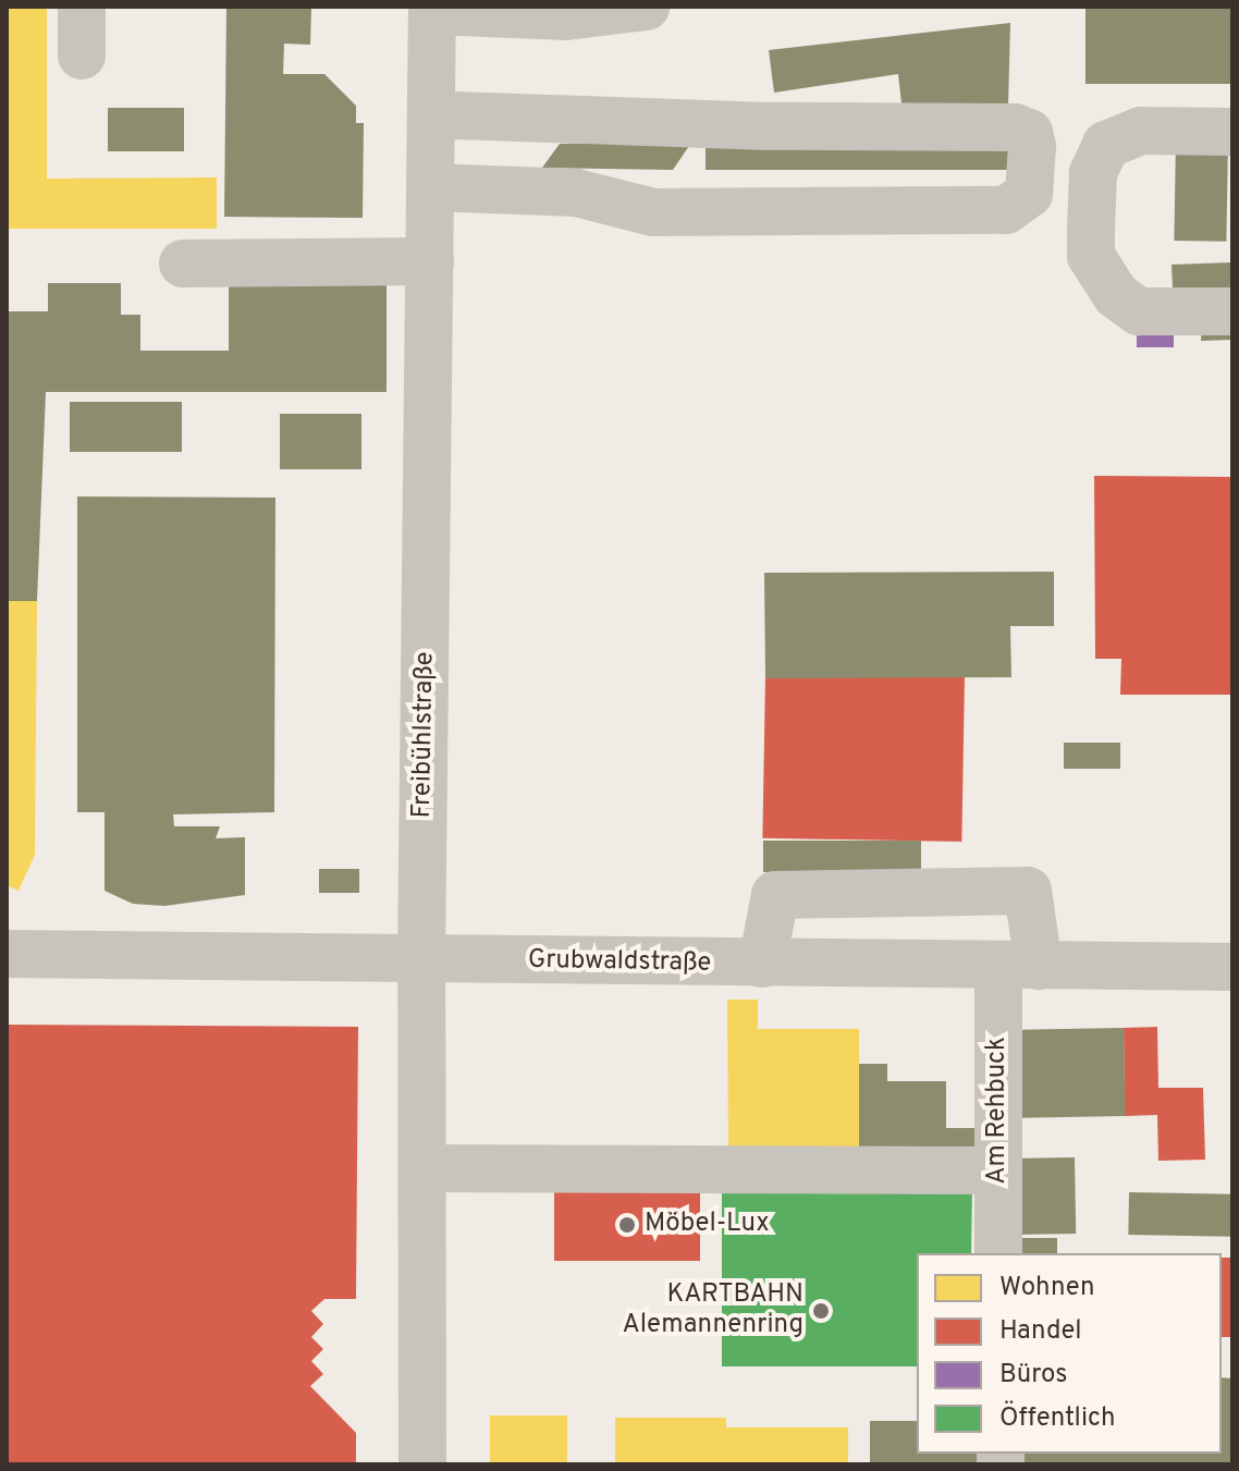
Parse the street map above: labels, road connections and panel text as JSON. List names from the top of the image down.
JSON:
{
  "streets": {
    "street": ["Freibühlstraße", "Grubwaldstraße", "Am Rehbuck"]
  },
  "crossings": [
    ["Freibühlstraße", "Grubwaldstraße"],
    ["Grubwaldstraße", "Am Rehbuck"]
  ],
  "places": ["Möbel-Lux", "KARTBAHN Alemannenring"],
  "legend": [
    "Wohnen",
    "Handel",
    "Büros",
    "Öffentlich"
  ]
}
